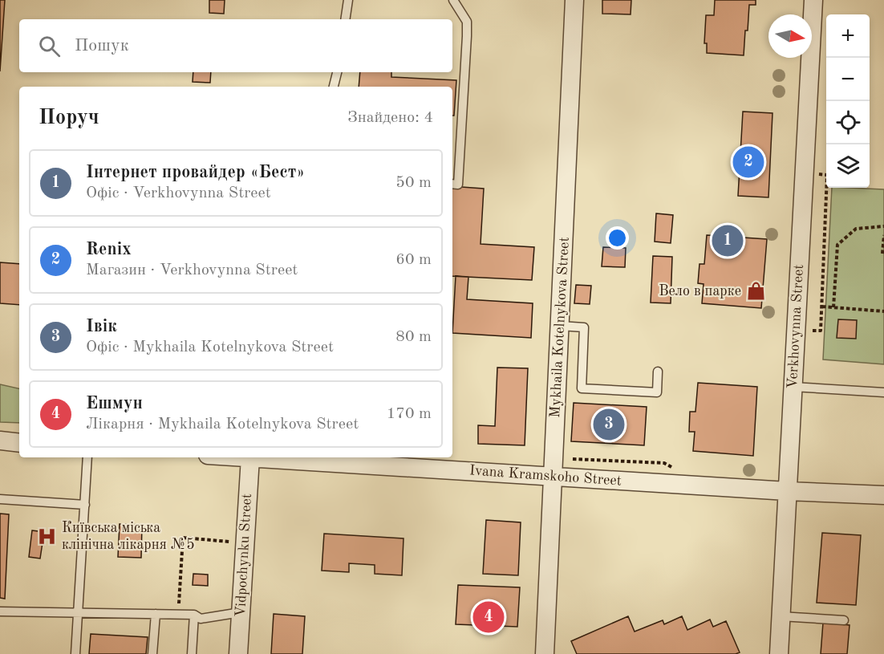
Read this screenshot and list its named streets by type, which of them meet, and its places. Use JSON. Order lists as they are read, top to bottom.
{
  "streets": {
    "street": [
      "Verkhovynna Street",
      "Mykhaila Kotelnykova Street",
      "Ivana Kramskoho Street",
      "Vidpochynku Street"
    ]
  },
  "crossings": [
    ["Verkhovynna Street", "Ivana Kramskoho Street"],
    ["Mykhaila Kotelnykova Street", "Ivana Kramskoho Street"]
  ],
  "places": {
    "shop": ["Вело в парке"],
    "hospital": ["Київська міська клінічна лікарня №5"]
  },
  "north": "right",
  "page": {
    "map_buttons": ["+", "−"],
    "search": "Пошук",
    "heading": ["Поруч", "Знайдено: 4"],
    "pins": [
      "2",
      "1",
      "3",
      "4"
    ],
    "list": [
      {
        "mark": "1",
        "name": "Інтернет провайдер «Бест»",
        "note": "Офіс · Verkhovynna Street",
        "value": "50 m"
      },
      {
        "mark": "2",
        "name": "Renix",
        "note": "Магазин · Verkhovynna Street",
        "value": "60 m"
      },
      {
        "mark": "3",
        "name": "Івік",
        "note": "Офіс · Mykhaila Kotelnykova Street",
        "value": "80 m"
      },
      {
        "mark": "4",
        "name": "Ешмун",
        "note": "Лікарня · Mykhaila Kotelnykova Street",
        "value": "170 m"
      }
    ]
  }
}
